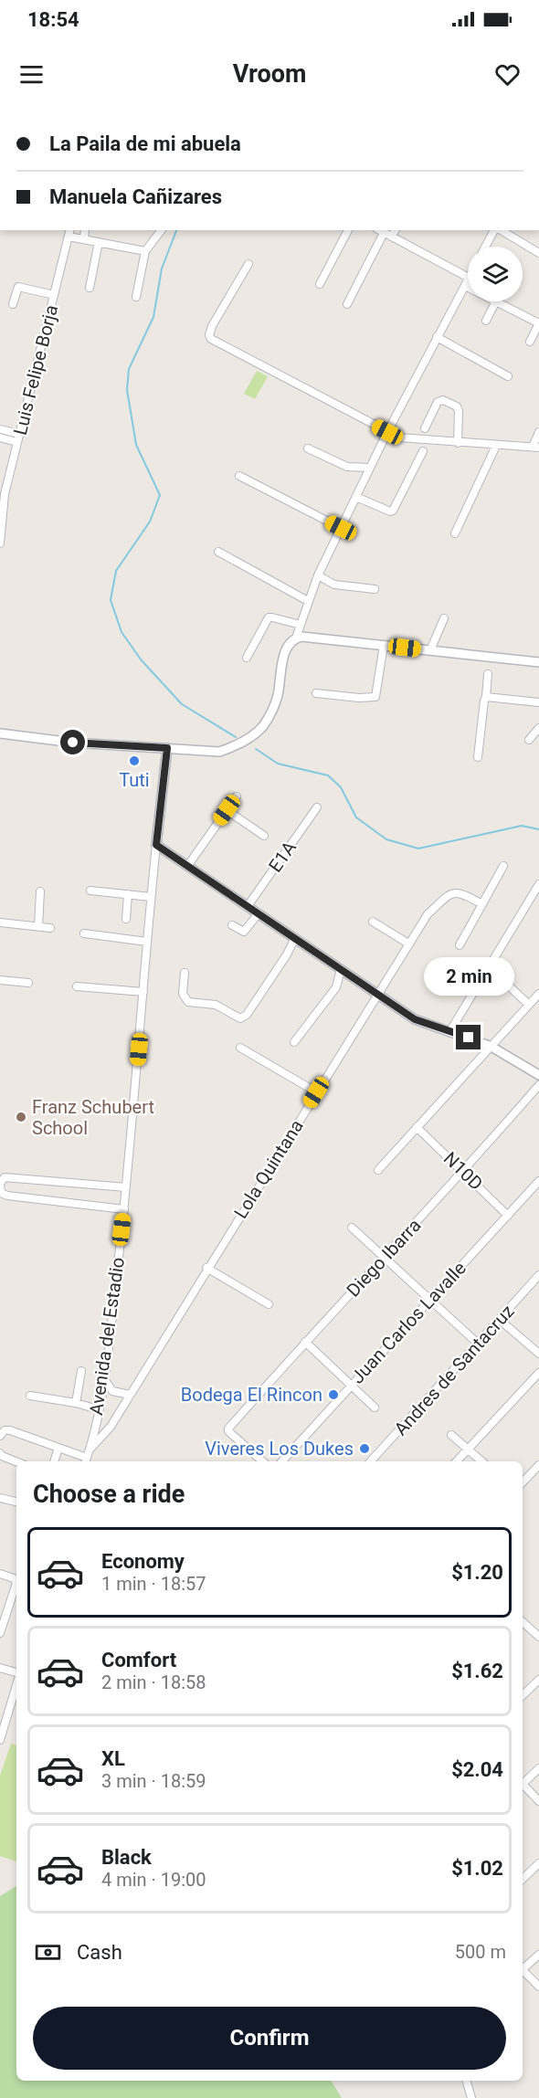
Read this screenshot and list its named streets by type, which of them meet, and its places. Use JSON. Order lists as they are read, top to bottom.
{
  "streets": {
    "street": [
      "Luis Felipe Borja",
      "E1A",
      "Lola Quintana",
      "N10D",
      "Diego Ibarra",
      "Juan Carlos Lavalle",
      "Avenida del Estadio",
      "Andres de Santacruz"
    ]
  },
  "crossings": [
    ["Lola Quintana", "Avenida del Estadio"],
    ["N10D", "Diego Ibarra"],
    ["N10D", "Juan Carlos Lavalle"]
  ],
  "places": [
    "Tuti",
    "Franz Schubert School",
    "Bodega El Rincon",
    "Viveres Los Dukes"
  ],
  "page": {
    "status": "18:54",
    "header": "Vroom",
    "banner": ["La Paila de mi abuela", "Manuela Cañizares"],
    "bubble": "2 min",
    "heading": "Choose a ride",
    "list": [
      {
        "name": "Economy",
        "note": "1 min · 18:57",
        "value": "$1.20"
      },
      {
        "name": "Comfort",
        "note": "2 min · 18:58",
        "value": "$1.62"
      },
      {
        "name": "XL",
        "note": "3 min · 18:59",
        "value": "$2.04"
      },
      {
        "name": "Black",
        "note": "4 min · 19:00",
        "value": "$1.02"
      }
    ],
    "pay": ["Cash", "500 m"],
    "buttons": "Confirm"
  }
}
